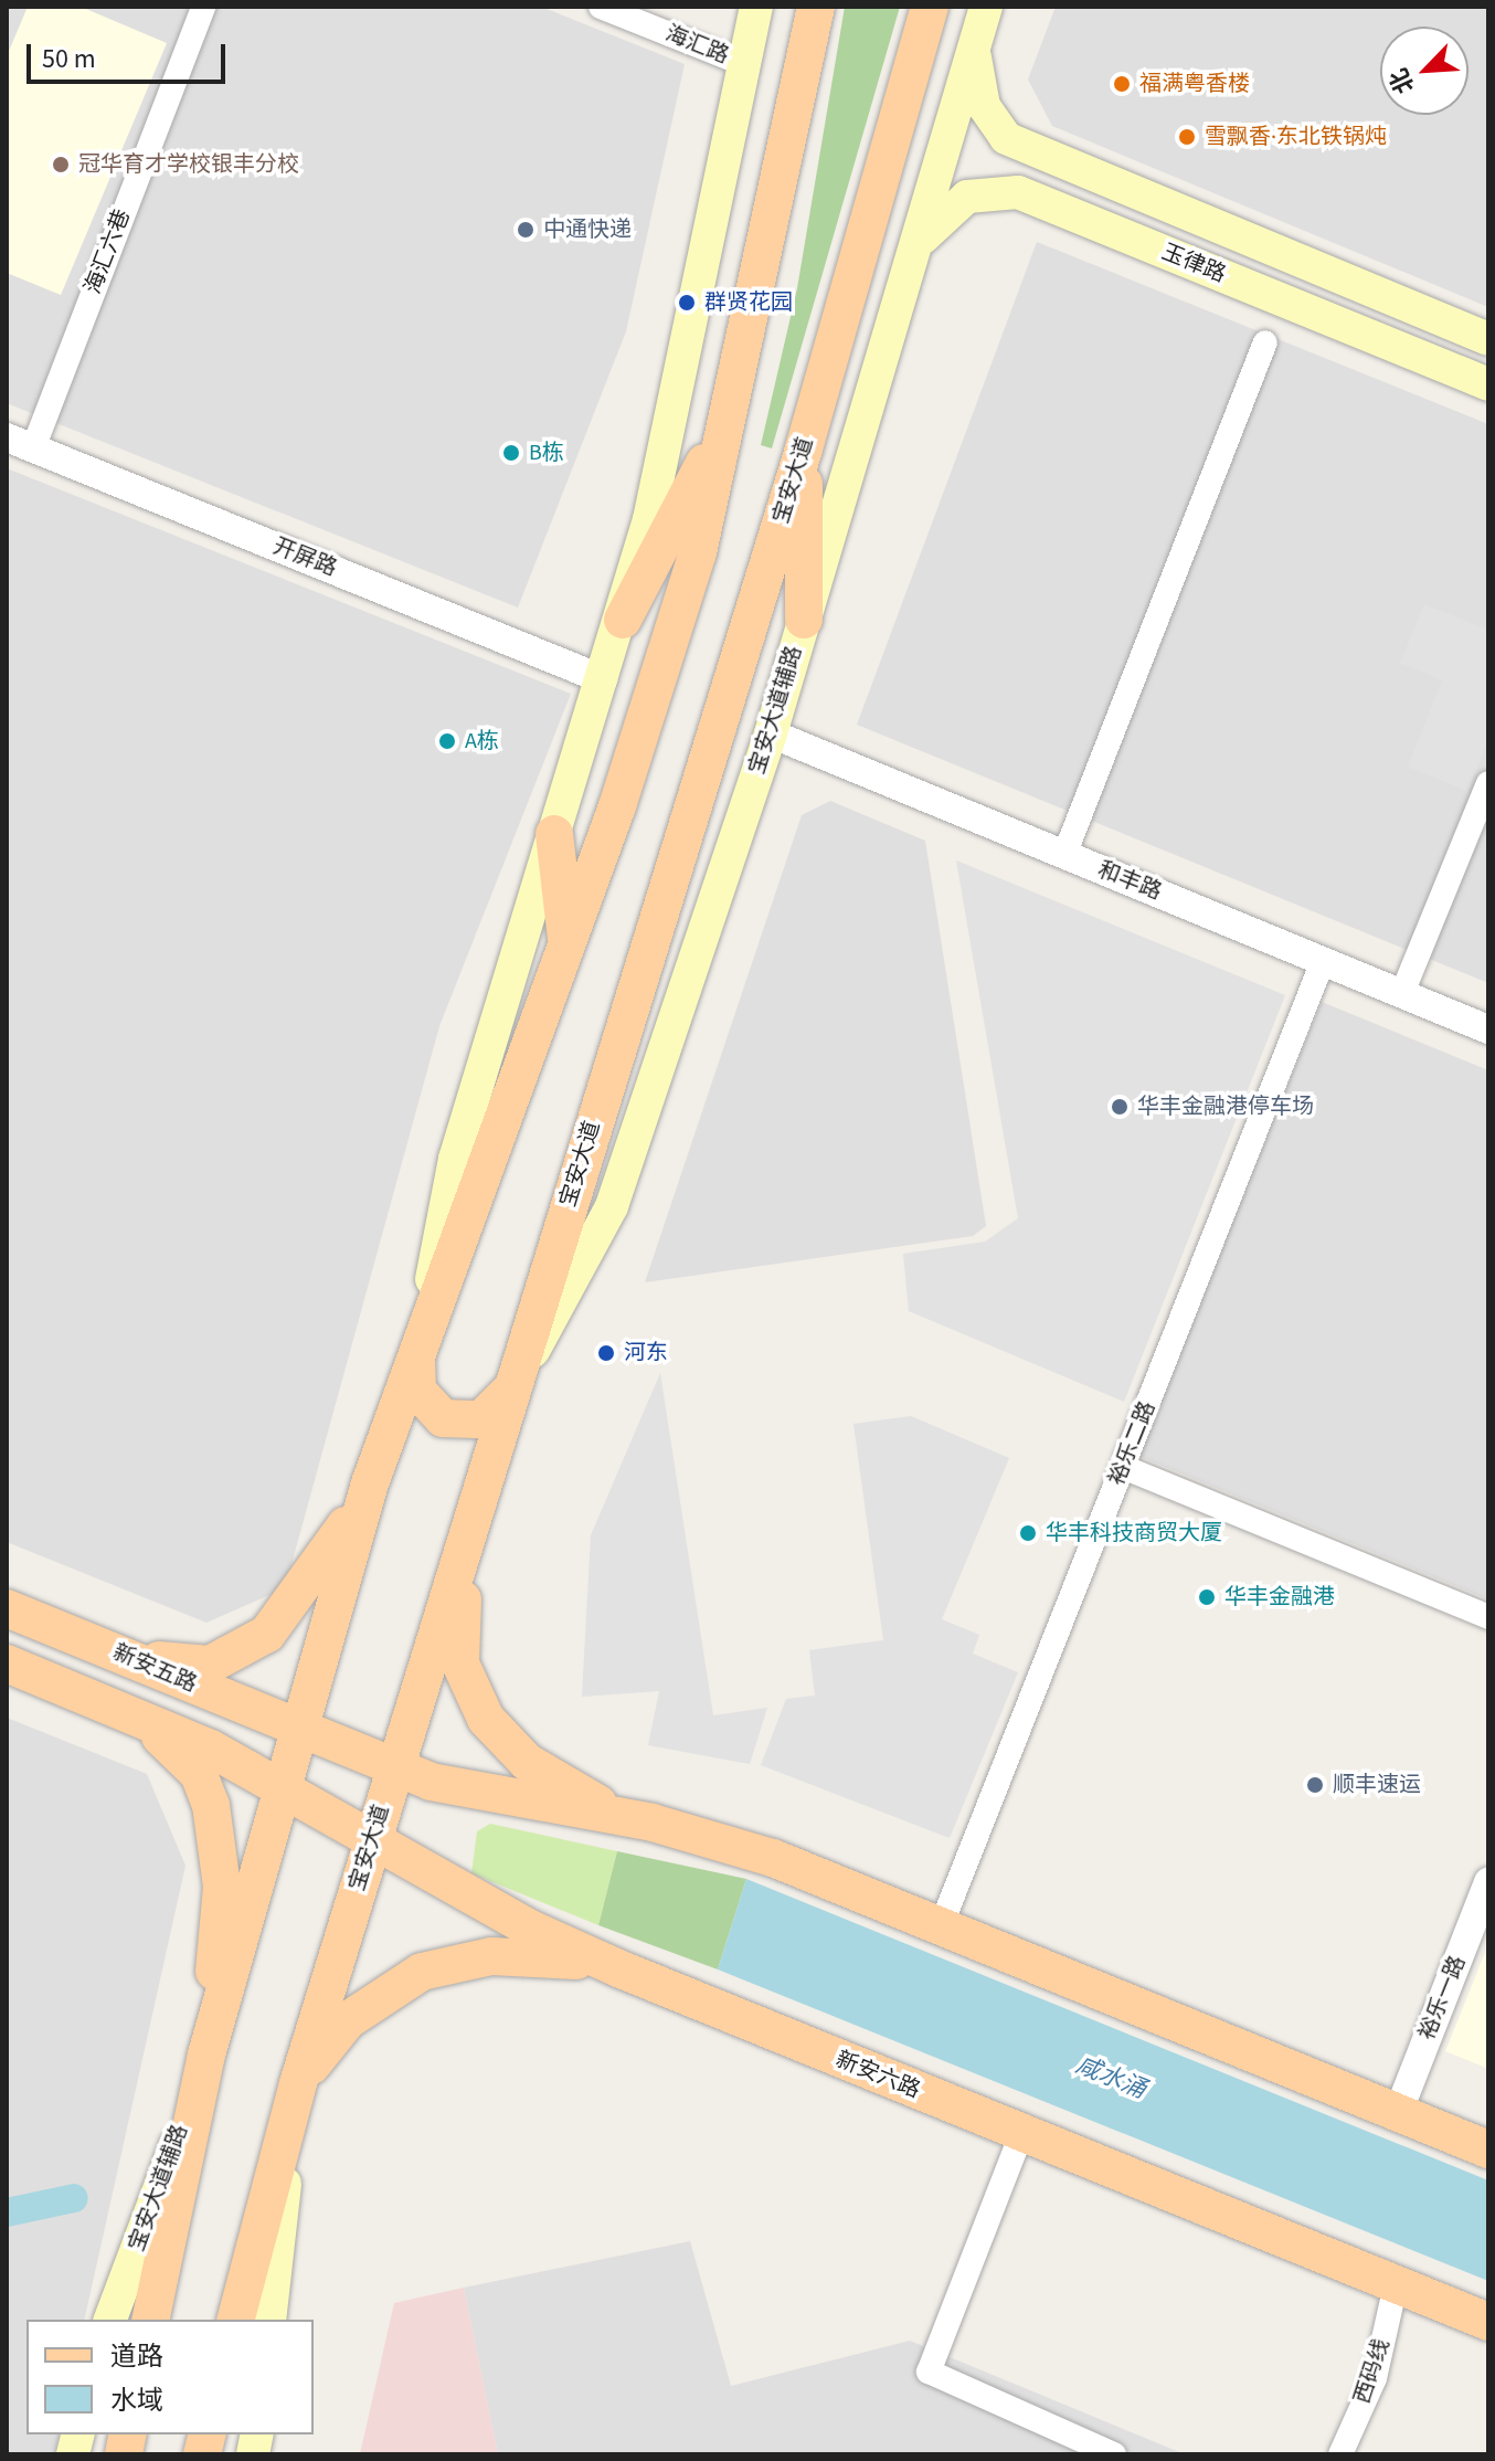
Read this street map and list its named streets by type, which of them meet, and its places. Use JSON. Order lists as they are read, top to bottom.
{
  "streets": {
    "main road": [
      "玉律路",
      "宝安大道",
      "宝安大道辅路",
      "新安五路",
      "新安六路"
    ],
    "street": [
      "海汇路",
      "海汇六巷",
      "开屏路",
      "和丰路",
      "裕乐二路",
      "裕乐一路",
      "西码线"
    ]
  },
  "crossings": [
    ["海汇六巷", "开屏路"],
    ["玉律路", "宝安大道辅路"],
    ["宝安大道", "宝安大道辅路"],
    ["宝安大道", "新安六路"],
    ["宝安大道辅路", "和丰路"],
    ["和丰路", "裕乐二路"],
    ["新安六路", "西码线"]
  ],
  "water": ["咸水涌"],
  "places": [
    "福满粤香楼",
    "雪飘香·东北铁锅炖",
    "冠华育才学校银丰分校",
    "中通快递",
    "群贤花园",
    "B栋",
    "A栋",
    "华丰金融港停车场",
    "河东",
    "华丰科技商贸大厦",
    "华丰金融港",
    "顺丰速运"
  ],
  "legend": ["道路", "水域"],
  "scale_bar": "50 m",
  "north": "bottom left"
}
